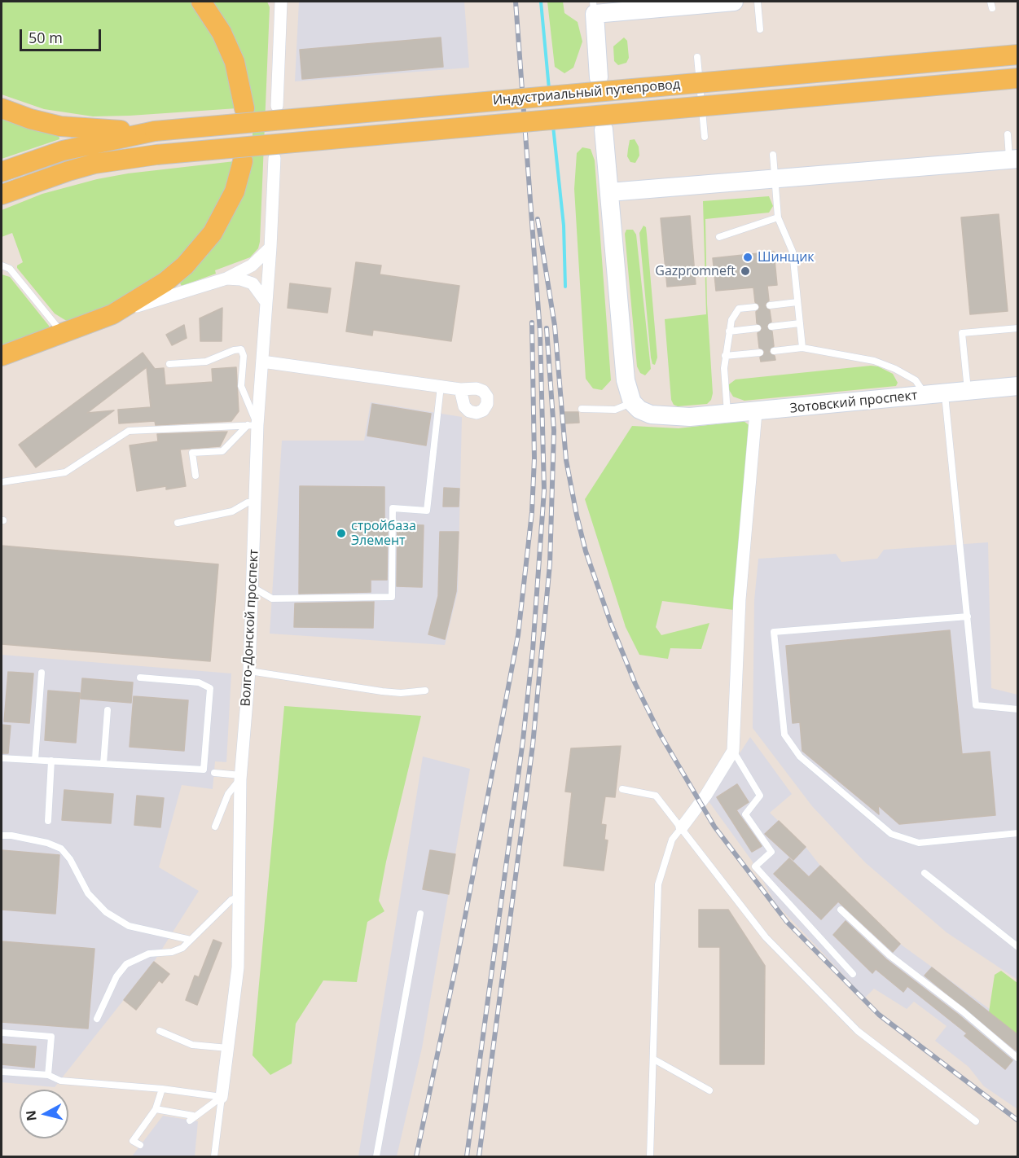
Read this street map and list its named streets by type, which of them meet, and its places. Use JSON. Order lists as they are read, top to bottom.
{
  "streets": {
    "main road": ["Индустриальный путепровод"],
    "street": ["Зотовский проспект", "Волго-Донской проспект"]
  },
  "places": ["Шинщик", "Gazpromneft", "стройбаза Элемент"],
  "scale_bar": "50 m",
  "north": "left"
}
